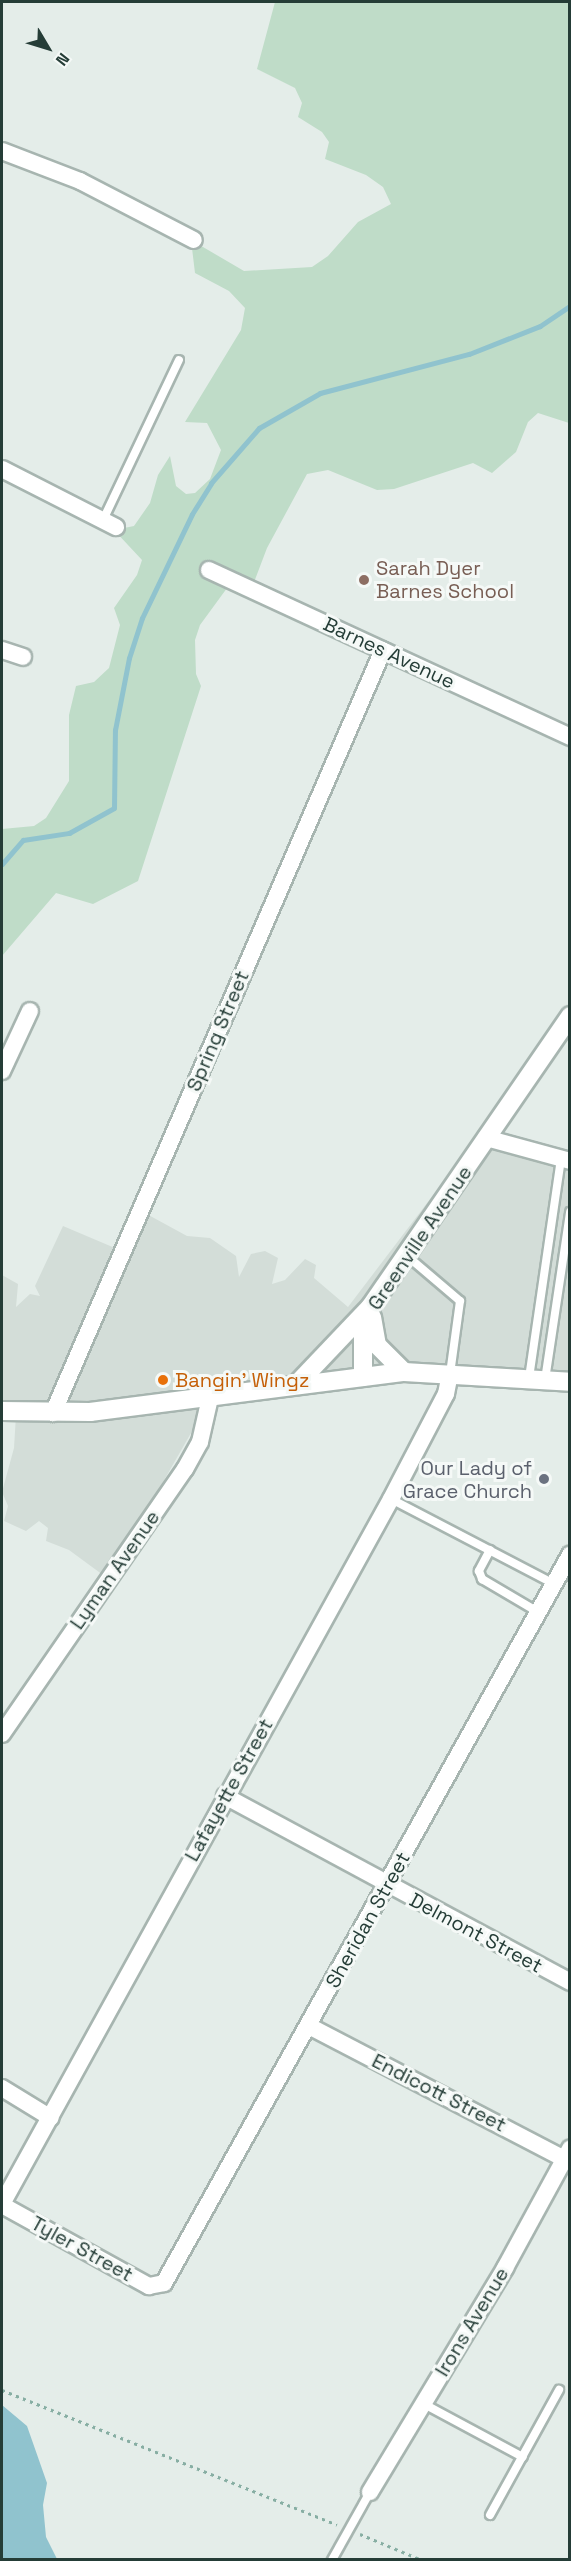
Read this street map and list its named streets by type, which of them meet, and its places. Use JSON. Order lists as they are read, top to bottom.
{
  "streets": {
    "main road": ["Greenville Avenue"],
    "street": [
      "Barnes Avenue",
      "Spring Street",
      "Lyman Avenue",
      "Lafayette Street",
      "Sheridan Street",
      "Delmont Street",
      "Endicott Street",
      "Tyler Street",
      "Irons Avenue"
    ]
  },
  "crossings": [
    ["Barnes Avenue", "Spring Street"],
    ["Lafayette Street", "Delmont Street"],
    ["Lafayette Street", "Tyler Street"],
    ["Sheridan Street", "Delmont Street"],
    ["Sheridan Street", "Endicott Street"],
    ["Sheridan Street", "Tyler Street"],
    ["Endicott Street", "Irons Avenue"]
  ],
  "places": ["Sarah Dyer Barnes School", "Bangin' Wingz", "Our Lady of Grace Church"],
  "north": "bottom right"
}
